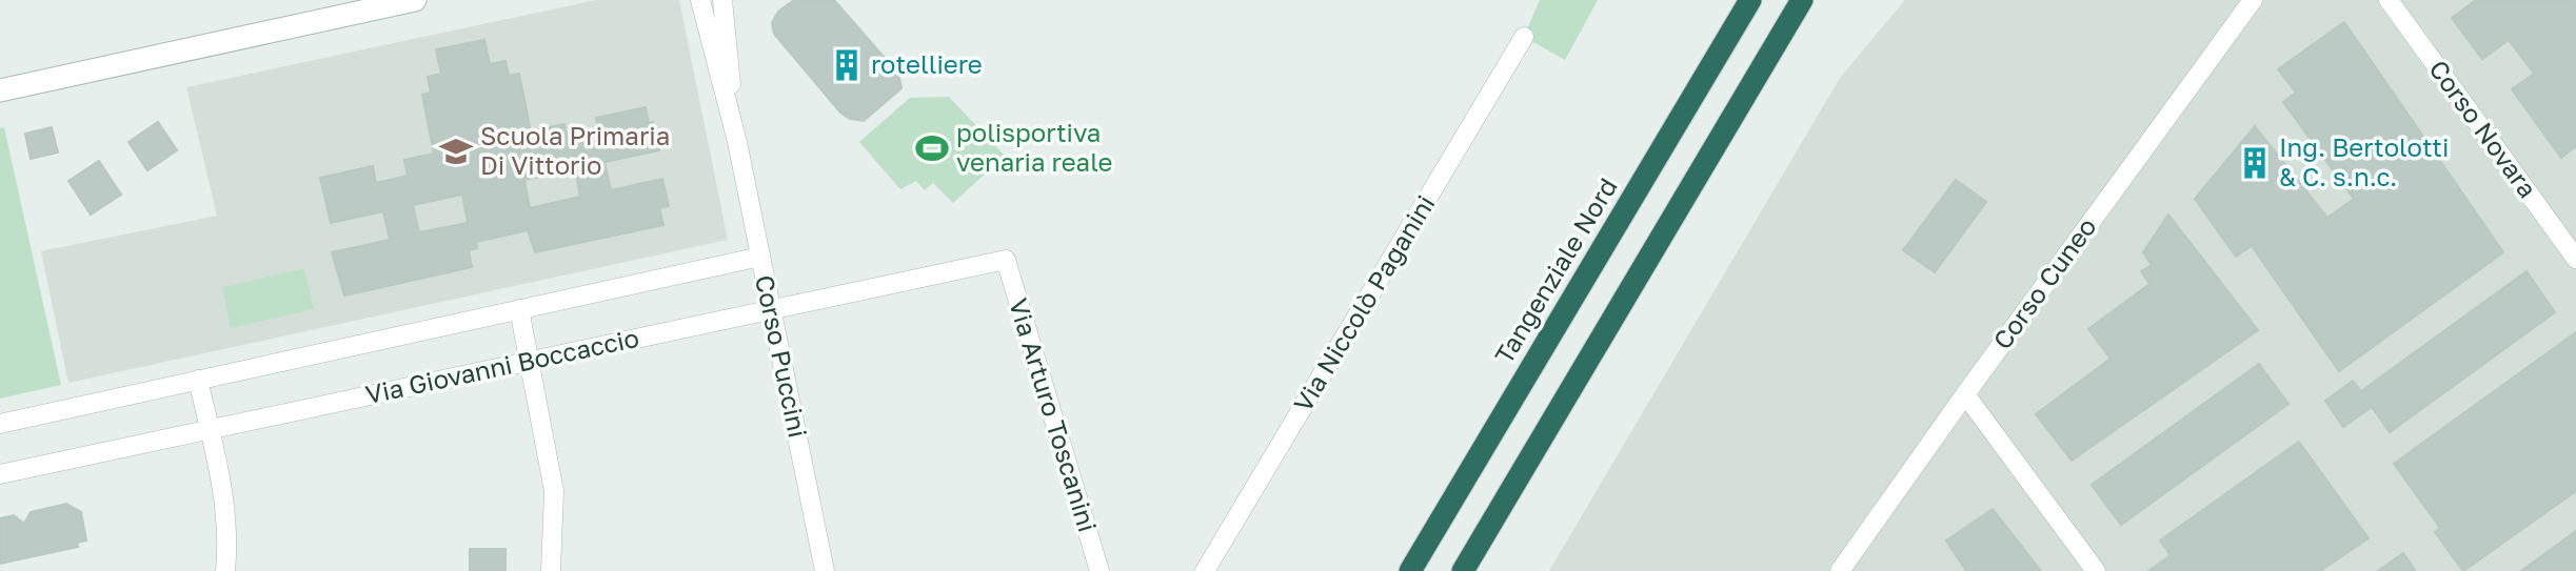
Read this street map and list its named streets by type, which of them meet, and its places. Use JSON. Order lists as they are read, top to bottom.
{
  "streets": {
    "highway": ["Tangenziale Nord"],
    "street": [
      "Corso Novara",
      "Corso Cuneo",
      "Via Niccolò Paganini",
      "Corso Puccini",
      "Via Giovanni Boccaccio",
      "Via Arturo Toscanini"
    ]
  },
  "crossings": [
    ["Corso Puccini", "Via Giovanni Boccaccio"],
    ["Via Giovanni Boccaccio", "Via Arturo Toscanini"]
  ],
  "places": {
    "building": ["rotelliere", "Ing. Bertolotti & C. s.n.c."],
    "sports": ["polisportiva venaria reale"],
    "school or university": ["Scuola Primaria Di Vittorio"]
  }
}
